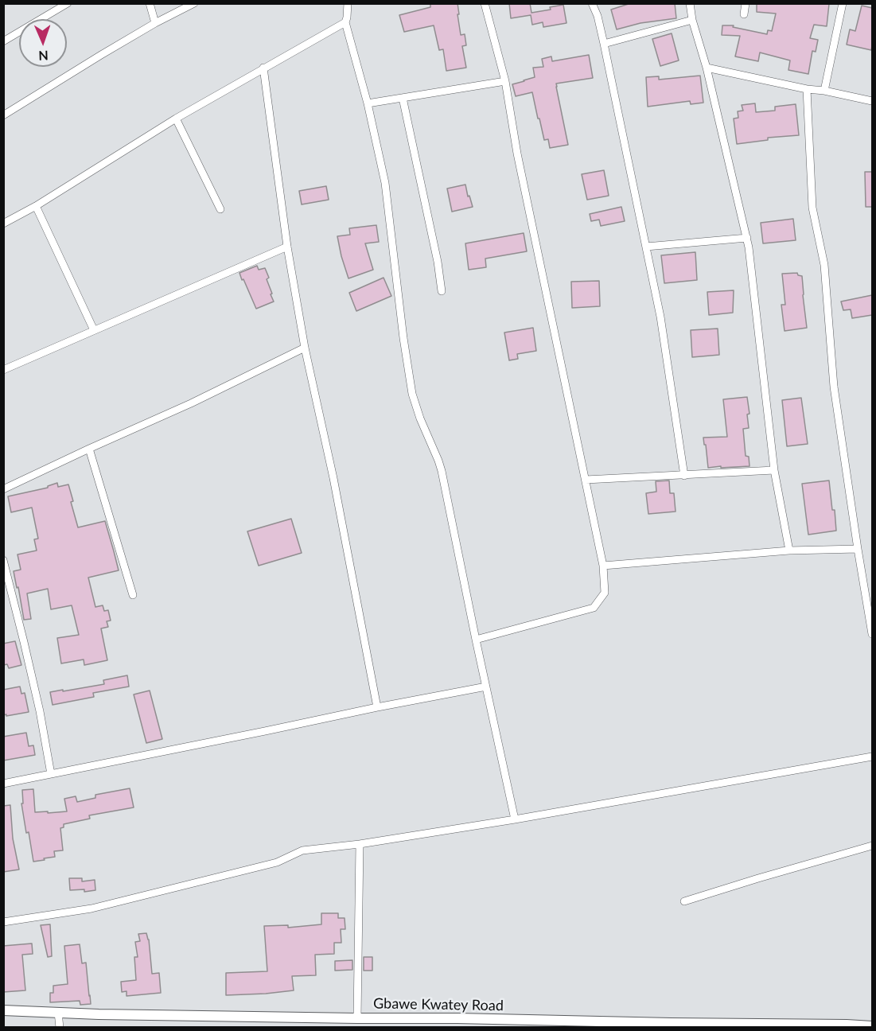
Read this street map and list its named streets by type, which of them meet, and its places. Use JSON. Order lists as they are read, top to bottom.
{
  "streets": {
    "street": ["Gbawe Kwatey Road"]
  },
  "north": "bottom"
}
